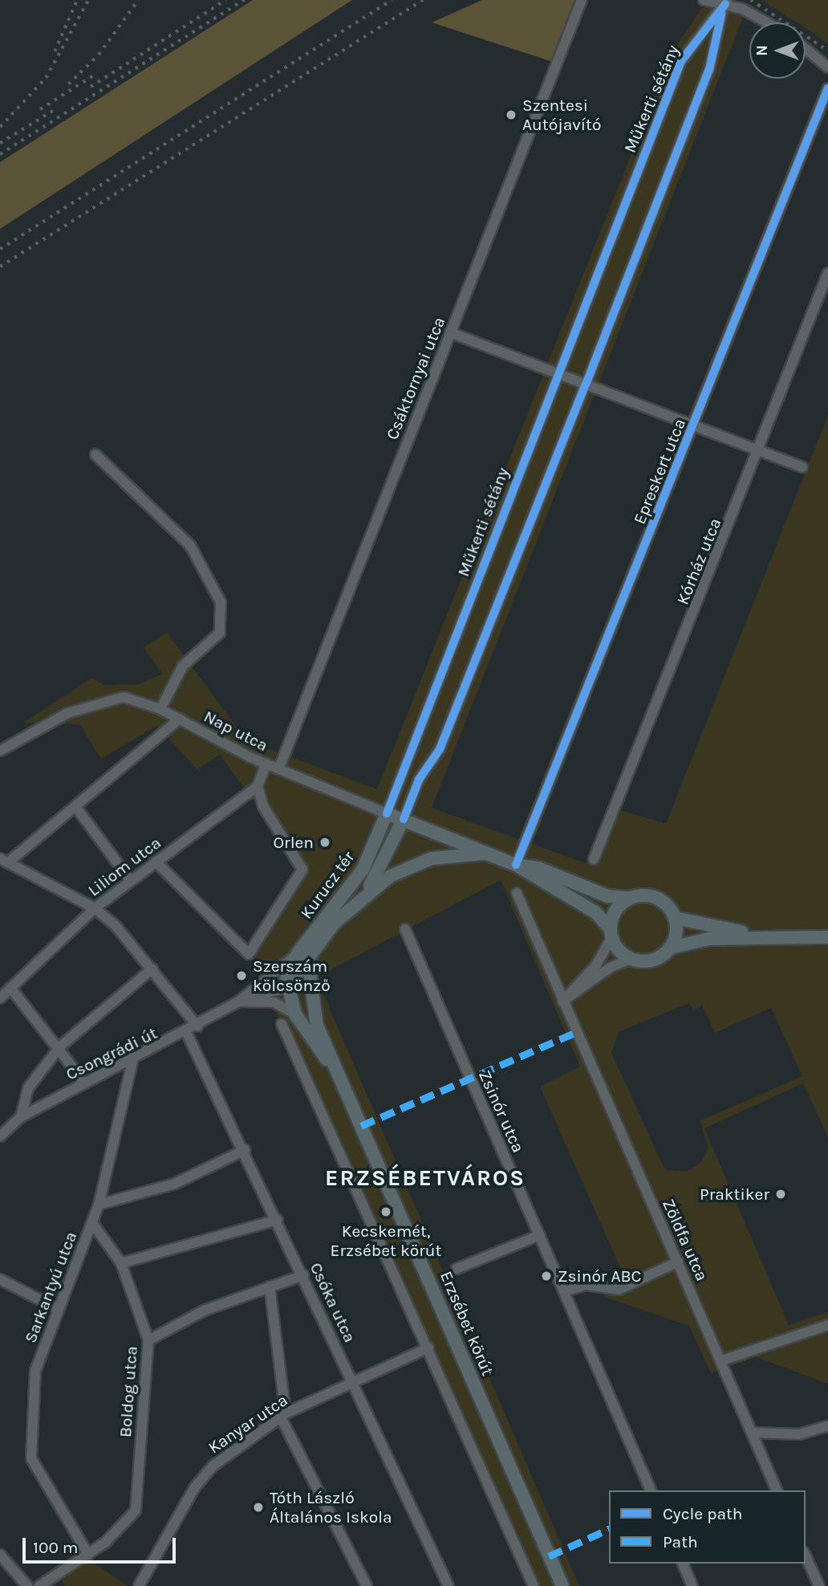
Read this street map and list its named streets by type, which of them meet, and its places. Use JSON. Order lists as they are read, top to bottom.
{
  "streets": {
    "main road": ["Kurucz tér", "Erzsébet körút"],
    "street": [
      "Műkerti sétány",
      "Csáktornyai utca",
      "Epreskert utca",
      "Kórház utca",
      "Nap utca",
      "Liliom utca",
      "Csongrádi út",
      "Zsinór utca",
      "Zöldfa utca",
      "Sarkantyú utca",
      "Csóka utca",
      "Boldog utca",
      "Kanyar utca"
    ]
  },
  "crossings": [
    ["Műkerti sétány", "Kurucz tér"],
    ["Csáktornyai utca", "Nap utca"],
    ["Liliom utca", "Kurucz tér"],
    ["Kurucz tér", "Csongrádi út"],
    ["Kurucz tér", "Erzsébet körút"],
    ["Csongrádi út", "Sarkantyú utca"],
    ["Csongrádi út", "Csóka utca"],
    ["Csongrádi út", "Erzsébet körút"],
    ["Sarkantyú utca", "Boldog utca"],
    ["Csóka utca", "Kanyar utca"]
  ],
  "districts": ["ERZSÉBETVÁROS"],
  "places": [
    "Szentesi Autójavító",
    "Orlen",
    "Szerszám kölcsönző",
    "Praktiker",
    "Kecskemét, Erzsébet körút",
    "Zsinór ABC",
    "Tóth László Általános Iskola"
  ],
  "legend": ["Cycle path", "Path"],
  "scale_bar": "100 m",
  "north": "left"
}
